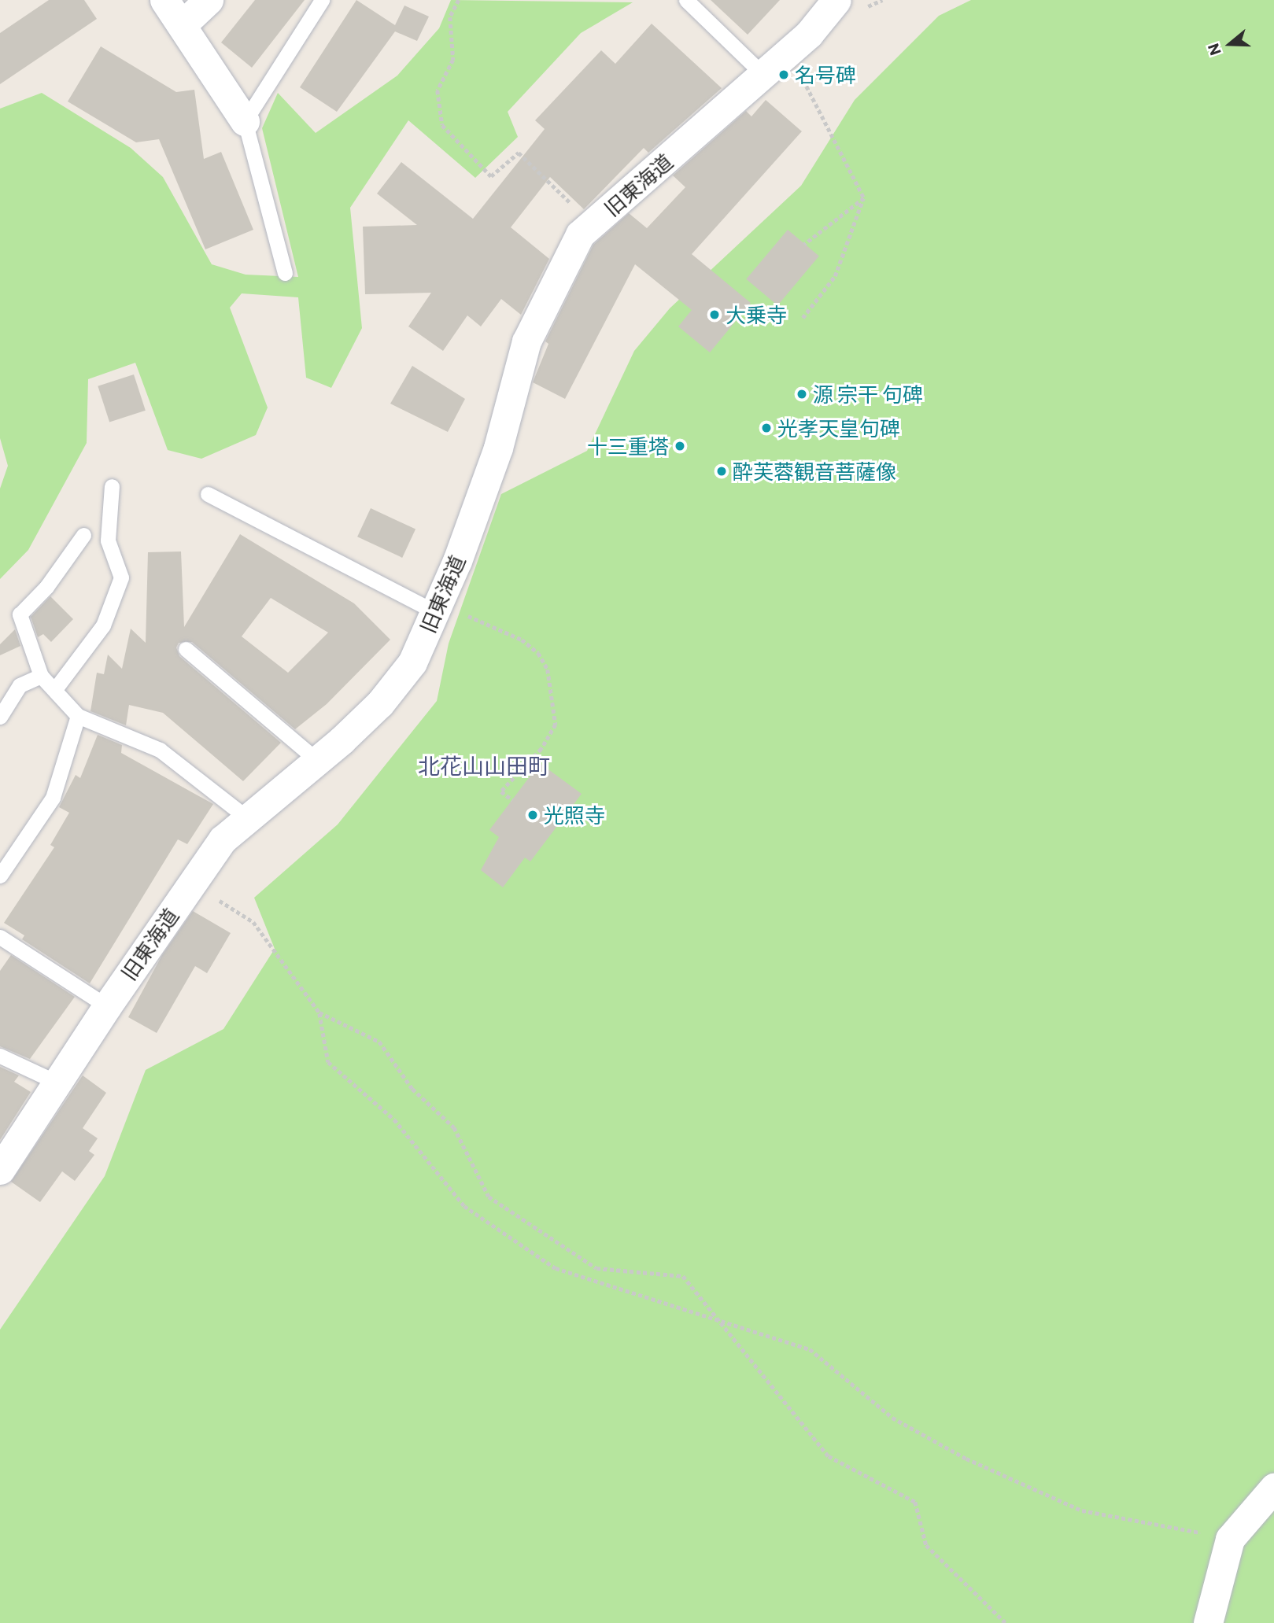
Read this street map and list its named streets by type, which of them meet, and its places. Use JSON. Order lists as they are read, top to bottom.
{
  "streets": {
    "street": ["旧東海道"]
  },
  "districts": ["北花山山田町"],
  "places": [
    "名号碑",
    "大乗寺",
    "源 宗干 句碑",
    "光孝天皇句碑",
    "十三重塔",
    "酔芙蓉観音菩薩像",
    "光照寺"
  ],
  "north": "left"
}
